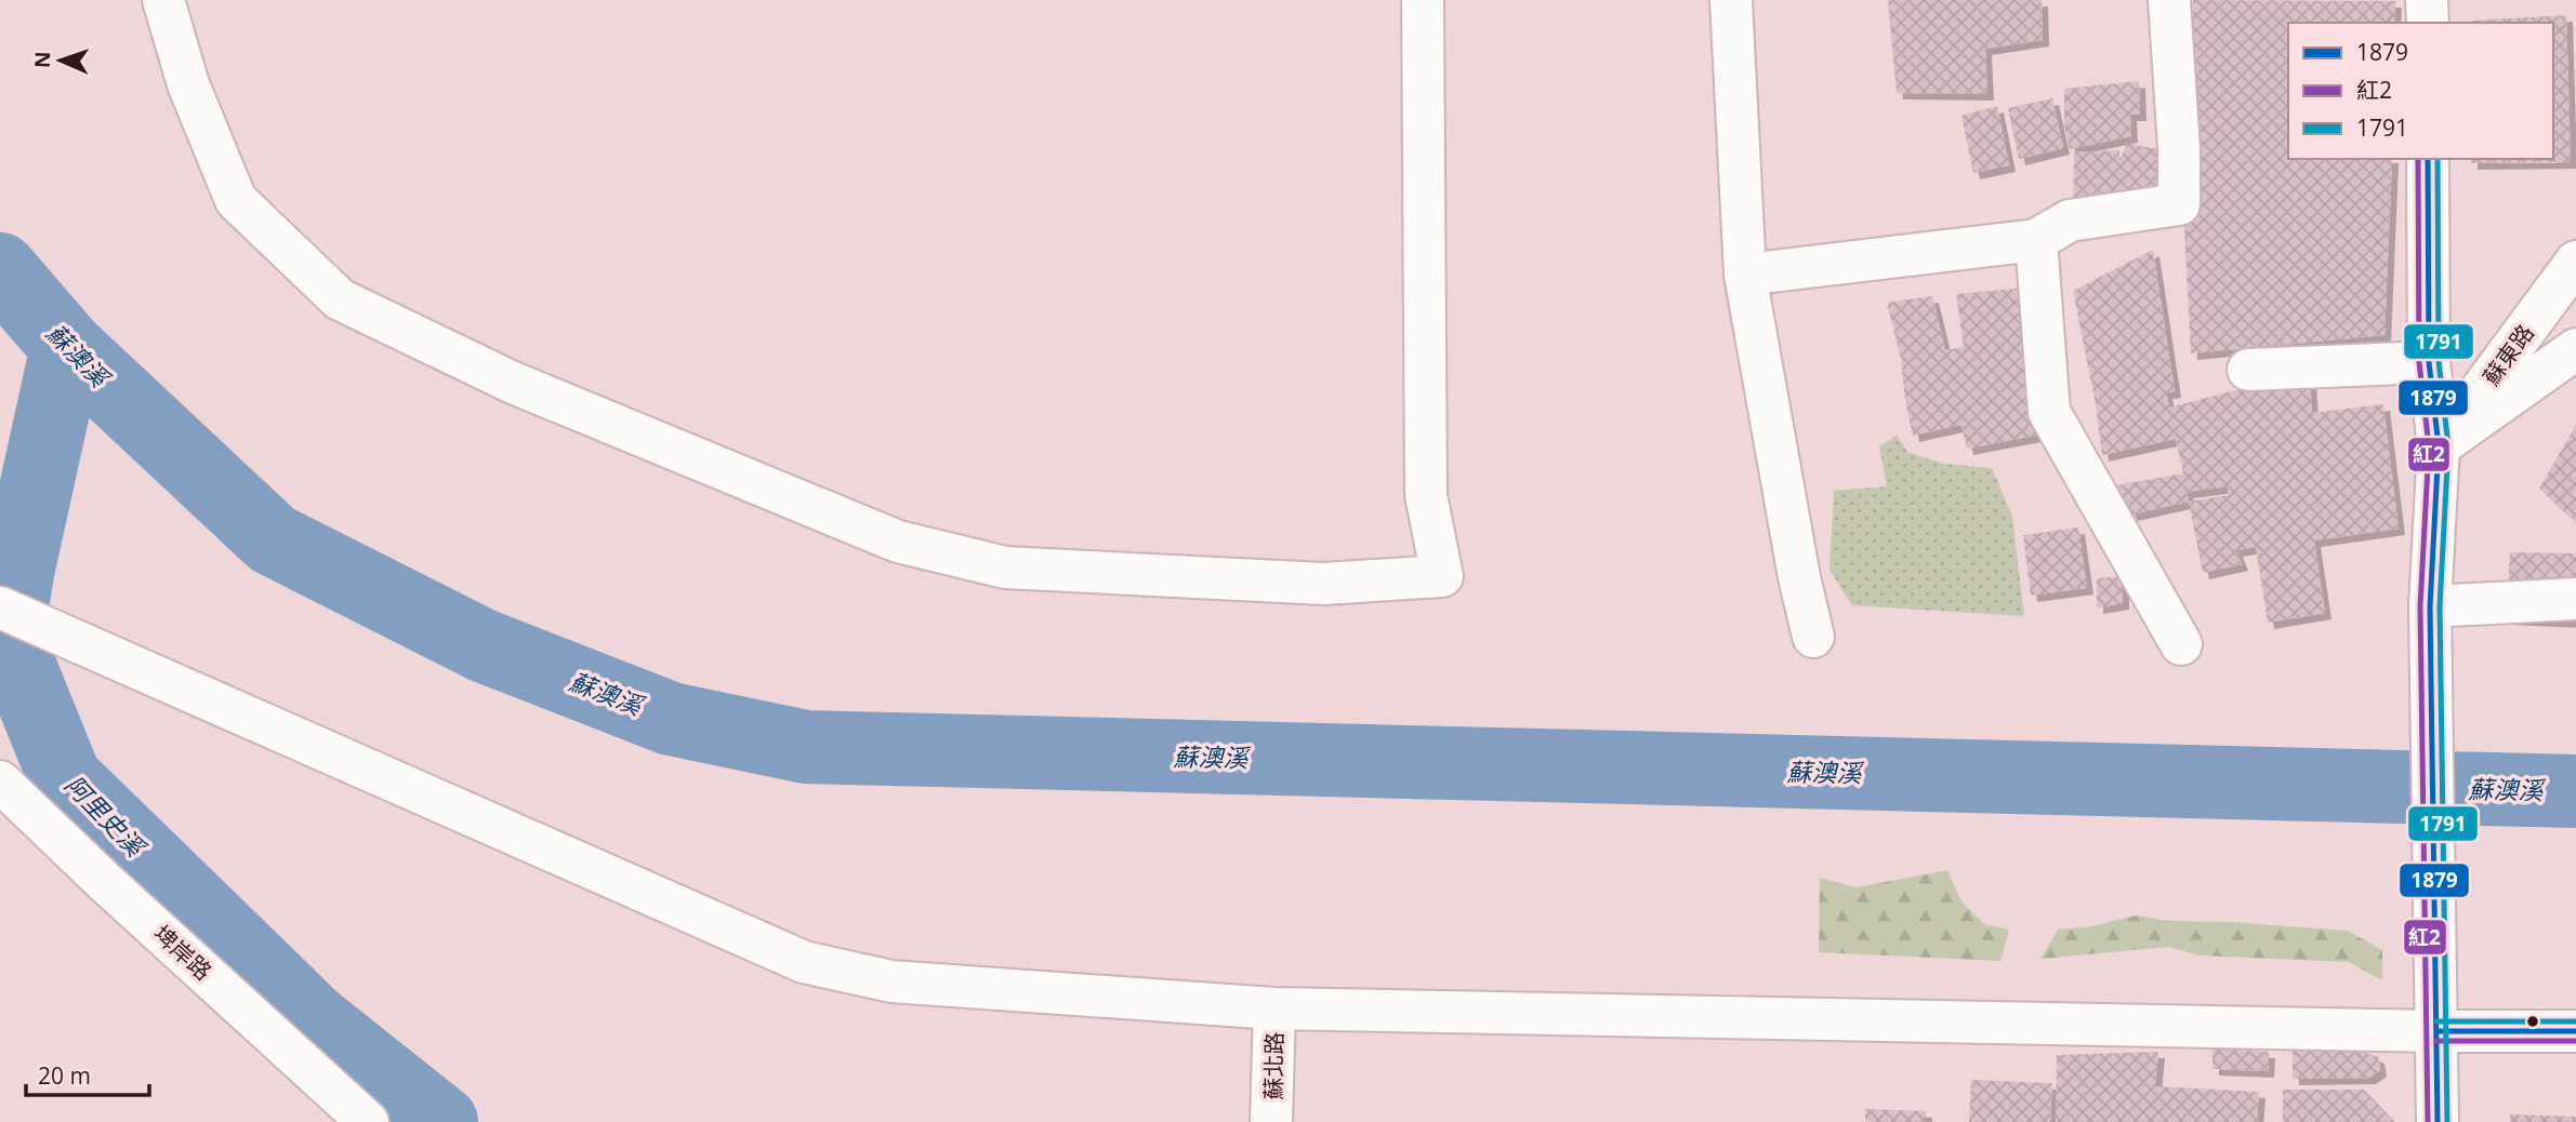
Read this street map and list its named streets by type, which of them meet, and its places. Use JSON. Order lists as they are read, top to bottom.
{
  "streets": {
    "street": ["蘇東路", "埤岸路", "蘇北路"]
  },
  "water": ["蘇澳溪", "阿里史溪"],
  "lines": ["transit line 1879", "transit line 紅2", "transit line 1791"],
  "legend": ["1879", "紅2", "1791"],
  "scale_bar": "20 m",
  "north": "left"
}
